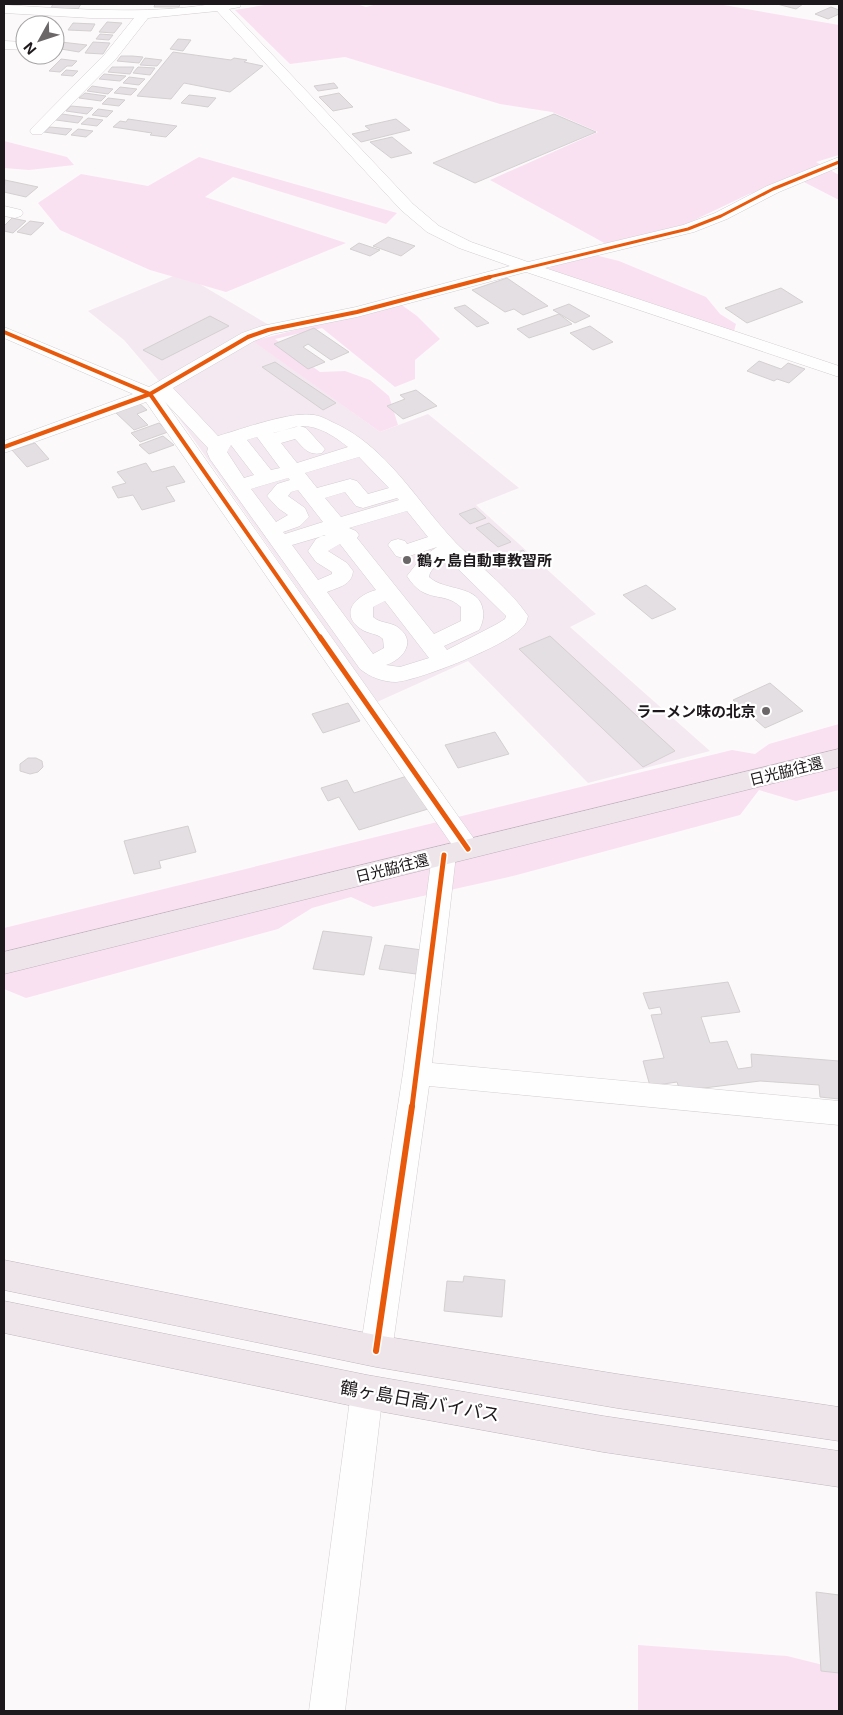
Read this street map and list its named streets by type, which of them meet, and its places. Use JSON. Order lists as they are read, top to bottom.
{
  "streets": {
    "highway": ["日光脇往還", "鶴ヶ島日高バイパス"]
  },
  "places": ["鶴ヶ島自動車教習所", "ラーメン味の北京"],
  "north": "bottom left"
}
